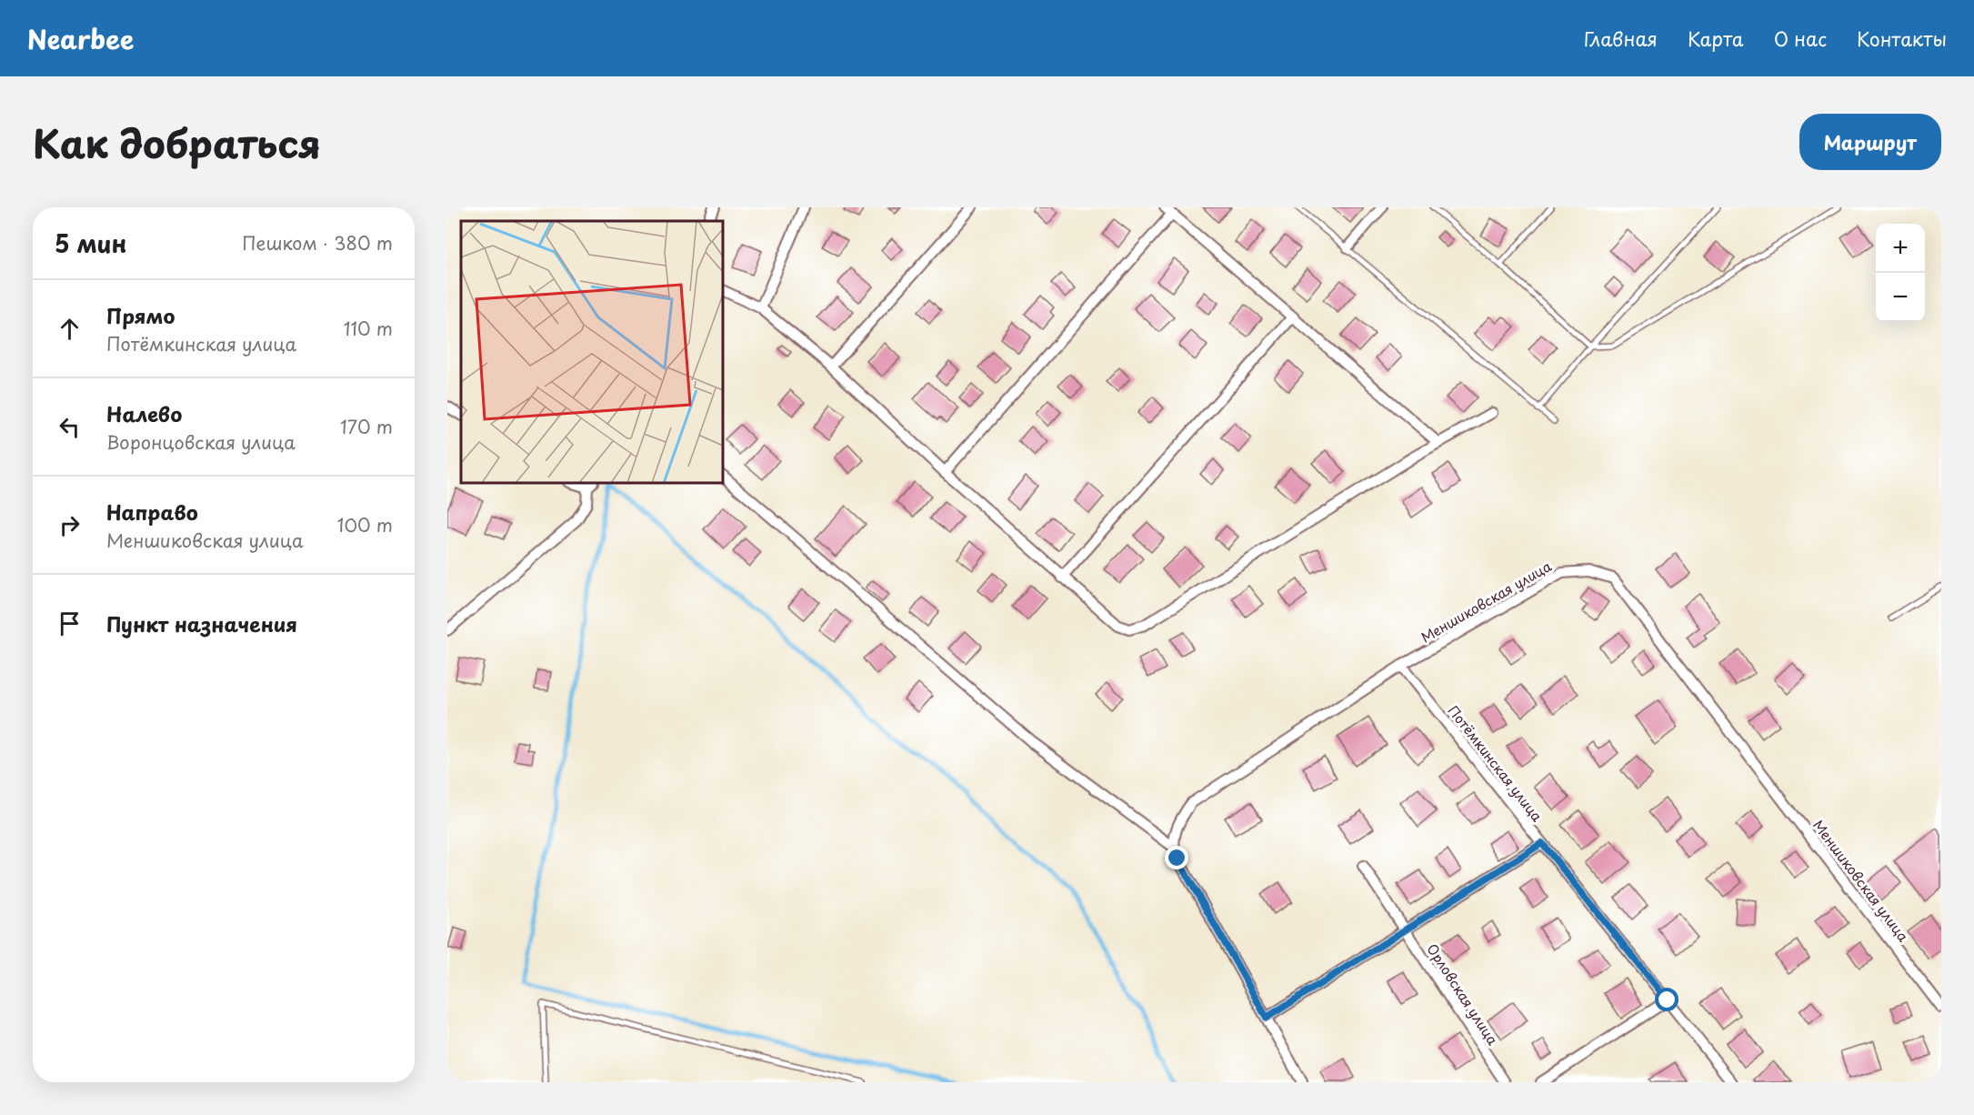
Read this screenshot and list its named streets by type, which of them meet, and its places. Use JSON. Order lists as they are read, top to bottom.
{
  "streets": {
    "street": ["Меншиковская улица", "Потёмкинская улица", "Орловская улица"]
  },
  "crossings": [
    ["Меншиковская улица", "Потёмкинская улица"]
  ],
  "page": {
    "header": "Nearbee",
    "nav": [
      "Главная",
      "Карта",
      "О нас",
      "Контакты"
    ],
    "title": "Как добраться",
    "buttons": "Маршрут",
    "heading": ["5 мин", "Пешком · 380 m"],
    "map_buttons": ["+", "−"],
    "list": [
      ["Прямо", "Потёмкинская улица", "110 m"],
      ["Налево", "Воронцовская улица", "170 m"],
      ["Направо", "Меншиковская улица", "100 m"],
      "Пункт назначения"
    ]
  }
}
